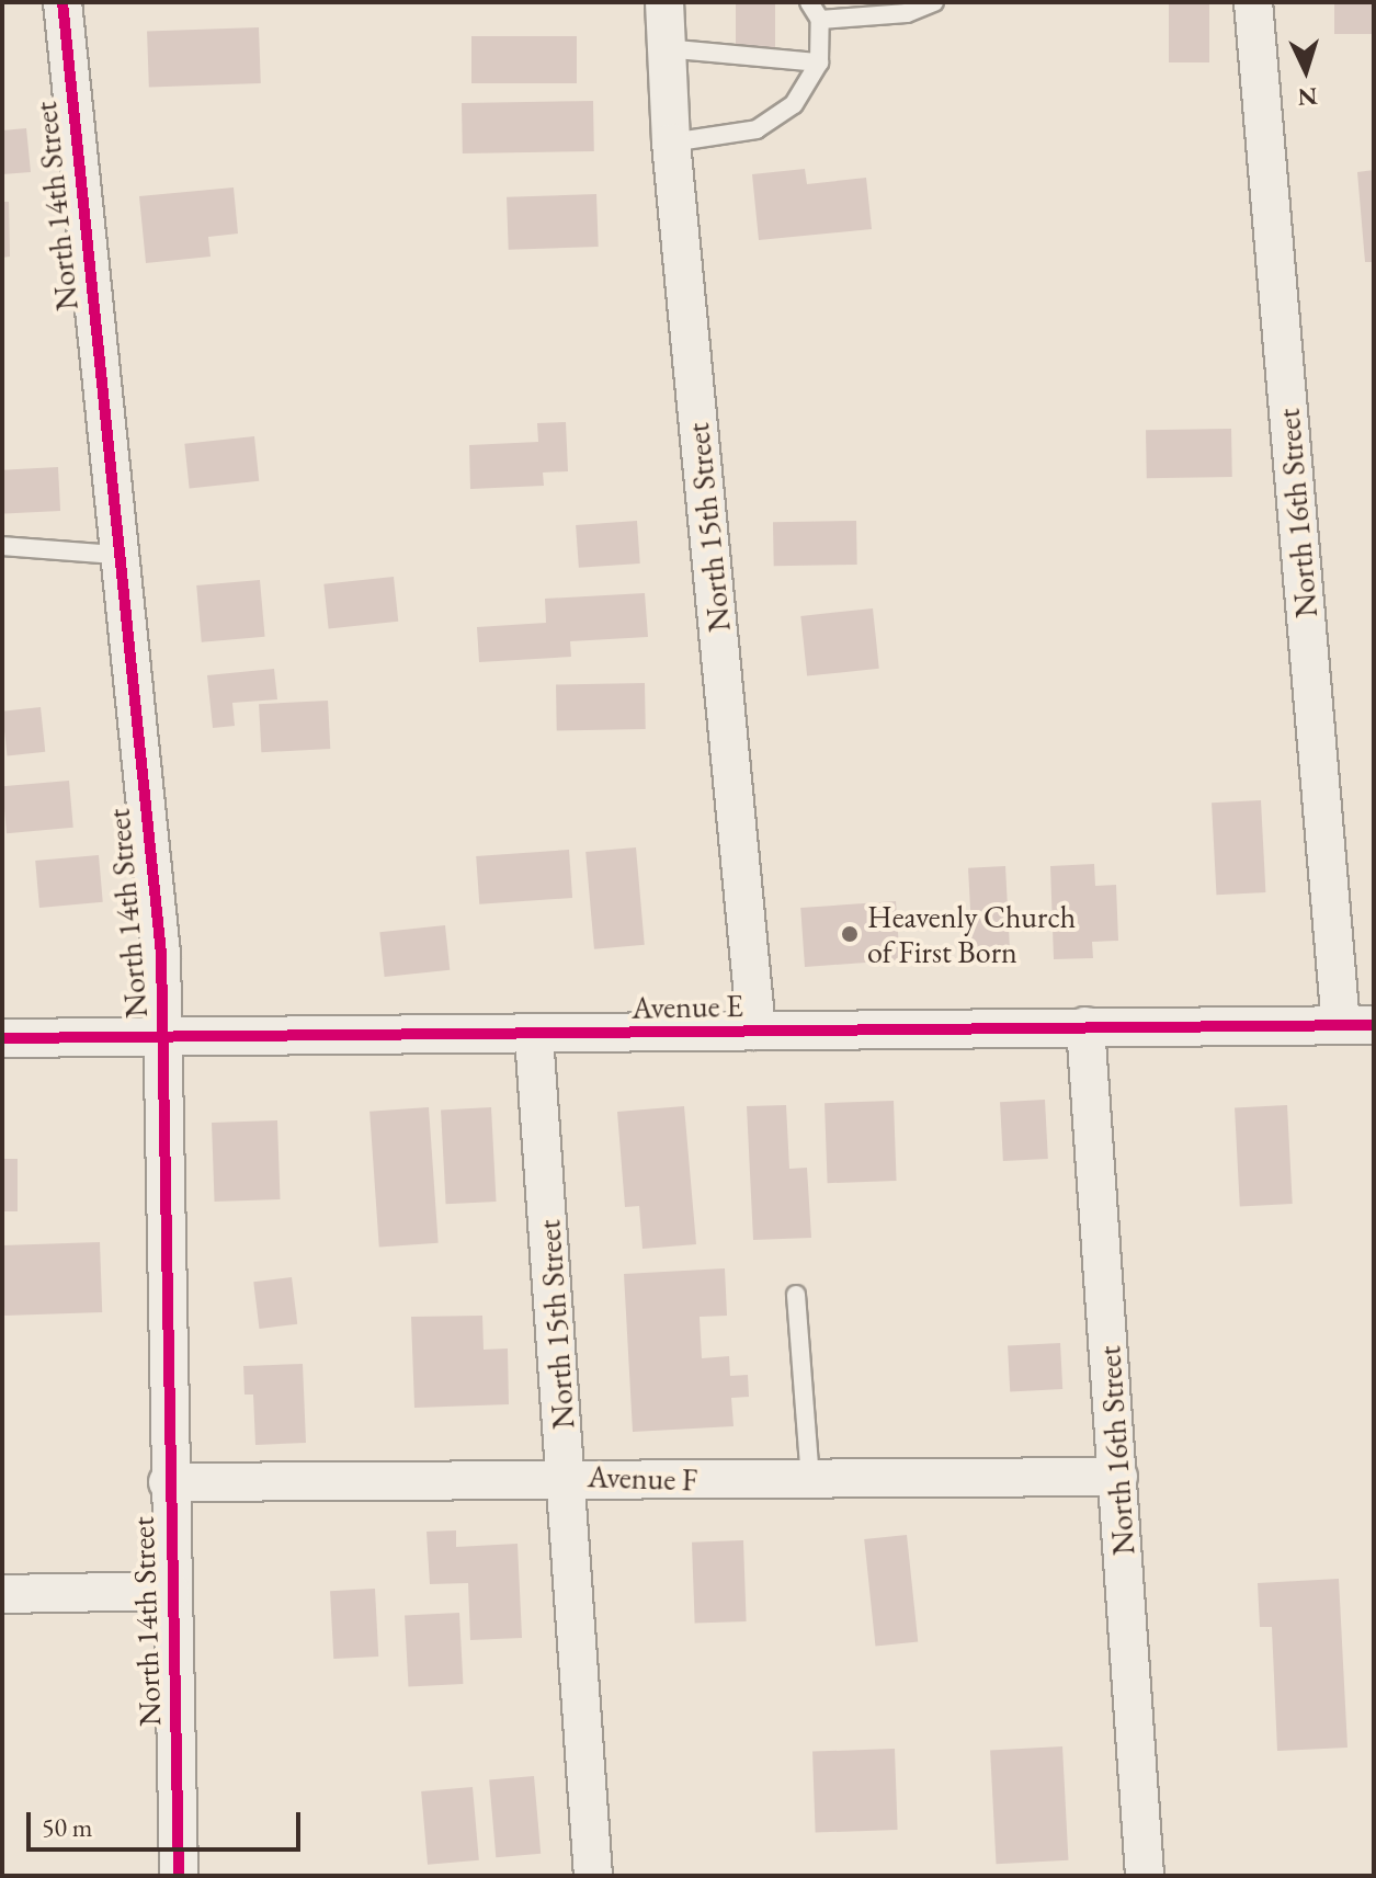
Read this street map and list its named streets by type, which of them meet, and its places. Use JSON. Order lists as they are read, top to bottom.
{
  "streets": {
    "street": [
      "North 14th Street",
      "North 16th Street",
      "North 15th Street",
      "Avenue E",
      "Avenue F"
    ]
  },
  "crossings": [
    ["North 14th Street", "Avenue E"],
    ["North 14th Street", "Avenue F"],
    ["North 16th Street", "Avenue E"],
    ["North 16th Street", "Avenue F"],
    ["North 15th Street", "Avenue E"],
    ["North 15th Street", "Avenue F"]
  ],
  "places": ["Heavenly Church of First Born"],
  "scale_bar": "50 m",
  "north": "bottom"
}
